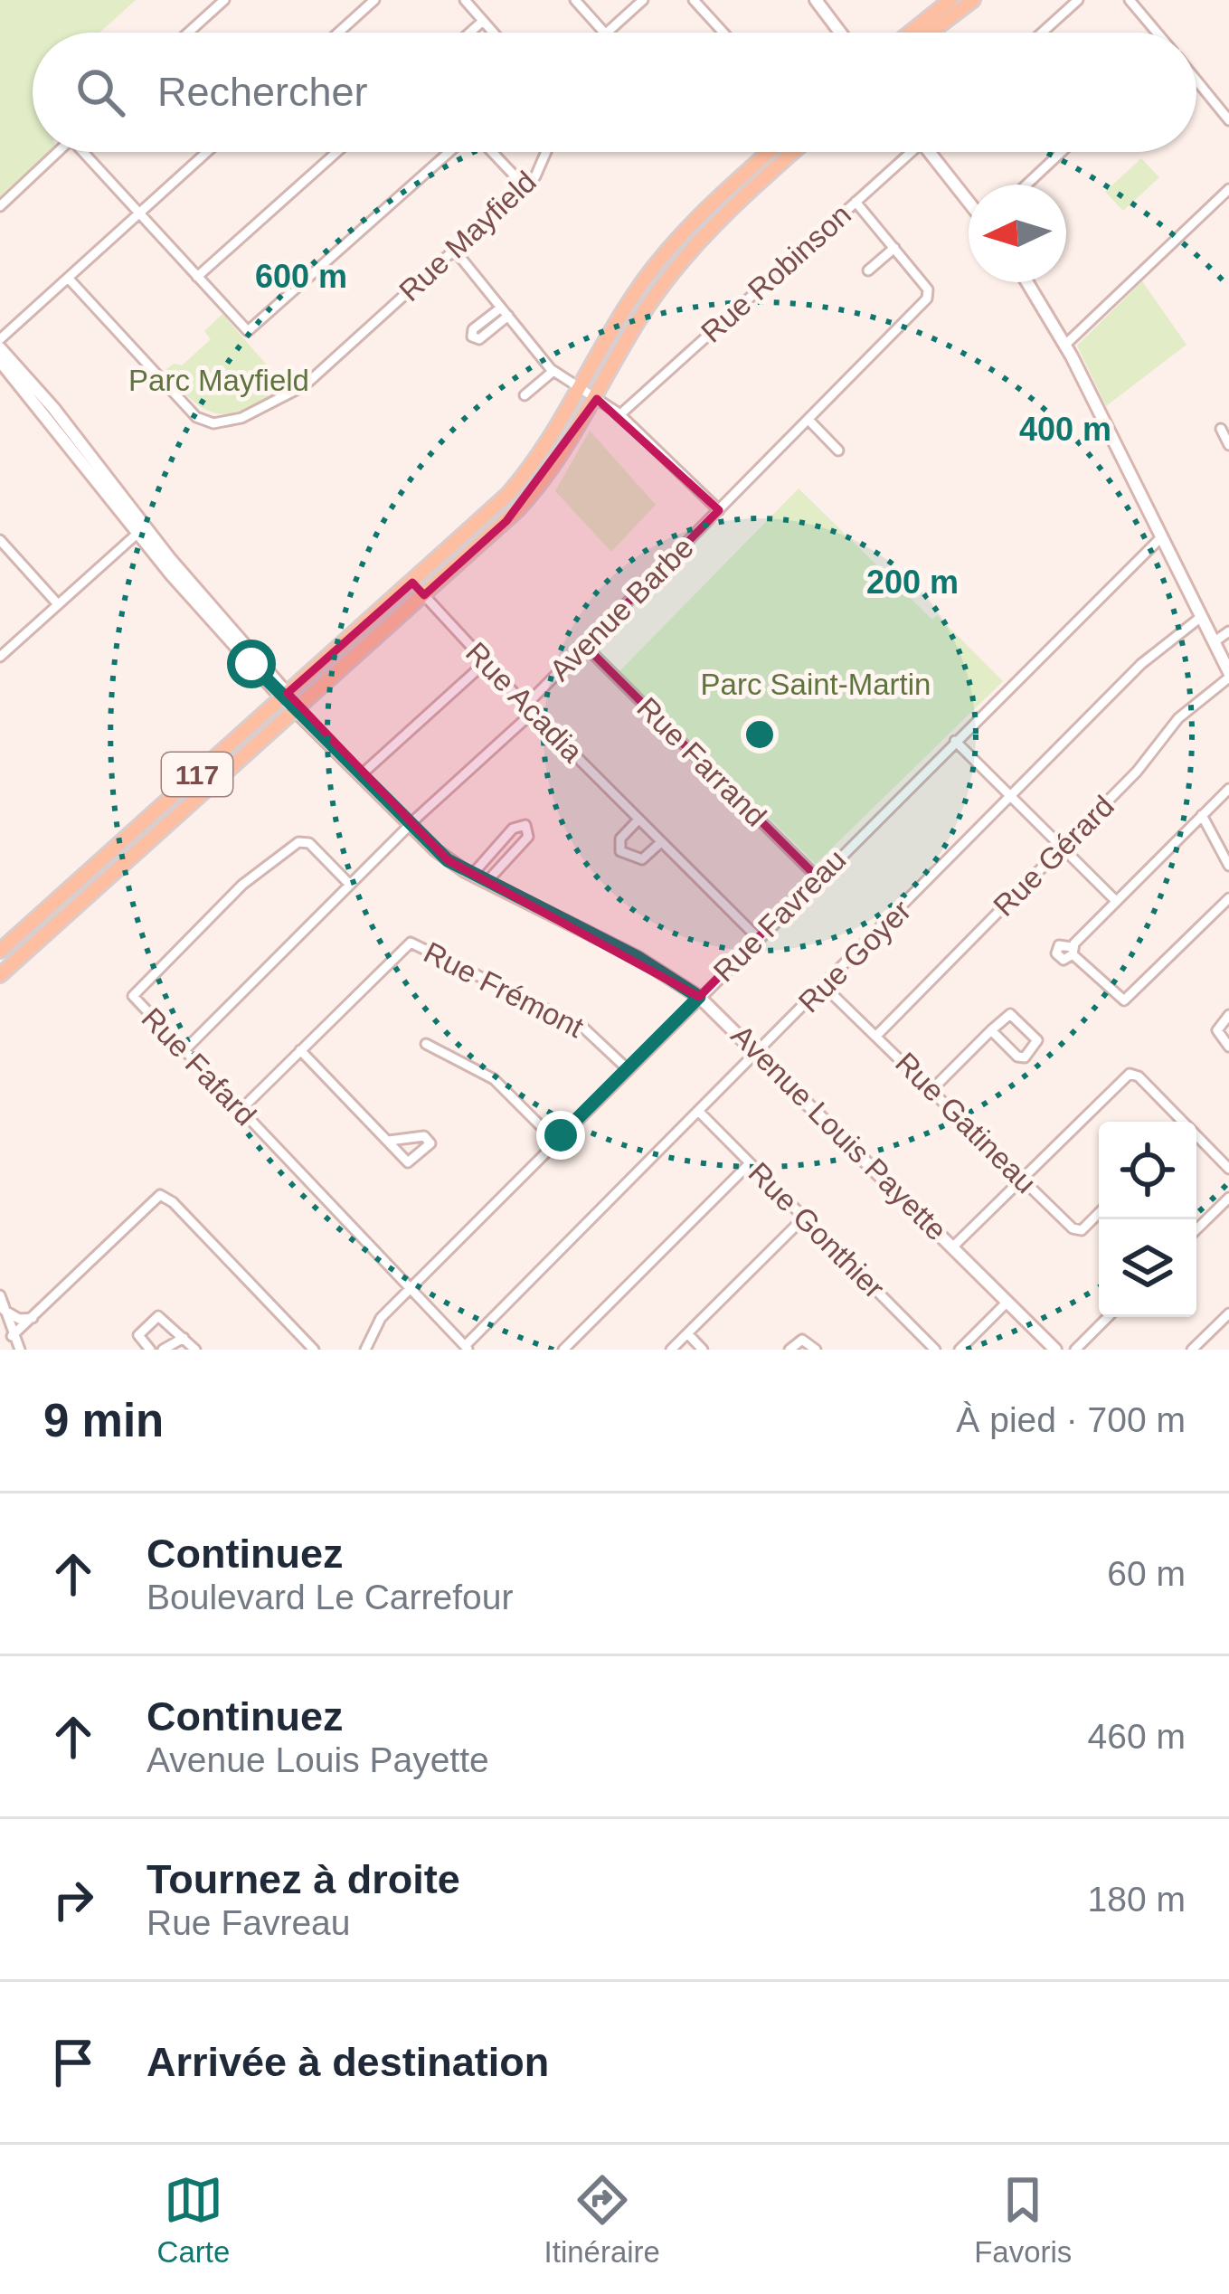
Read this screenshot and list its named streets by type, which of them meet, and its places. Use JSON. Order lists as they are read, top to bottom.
{
  "streets": {
    "main road": ["117"],
    "street": [
      "Rue Mayfield",
      "Rue Robinson",
      "Avenue Barbe",
      "Rue Acadia",
      "Rue Farrand",
      "Rue Gérard",
      "Rue Favreau",
      "Rue Goyer",
      "Rue Frémont",
      "Rue Fafard",
      "Rue Gatineau",
      "Avenue Louis Payette",
      "Rue Gonthier"
    ]
  },
  "crossings": [
    ["Rue Robinson", "Avenue Barbe"],
    ["Avenue Barbe", "Rue Acadia"],
    ["Avenue Barbe", "Rue Farrand"],
    ["Avenue Barbe", "Rue Fafard"],
    ["Avenue Barbe", "Avenue Louis Payette"],
    ["Rue Acadia", "117"],
    ["Rue Acadia", "Rue Favreau"],
    ["Rue Farrand", "Rue Favreau"],
    ["117", "Avenue Louis Payette"],
    ["Rue Gérard", "Rue Gatineau"],
    ["Rue Favreau", "Rue Frémont"],
    ["Rue Favreau", "Rue Fafard"],
    ["Rue Favreau", "Avenue Louis Payette"],
    ["Rue Goyer", "Rue Fafard"],
    ["Rue Goyer", "Rue Gatineau"],
    ["Rue Goyer", "Avenue Louis Payette"],
    ["Rue Goyer", "Rue Gonthier"],
    ["Rue Frémont", "Rue Fafard"]
  ],
  "parks": ["Parc Mayfield", "Parc Saint-Martin"],
  "north": "left",
  "page": {
    "search": "Rechercher",
    "heading": ["9 min", "À pied · 700 m"],
    "list": [
      ["Continuez", "Boulevard Le Carrefour", "60 m"],
      ["Continuez", "Avenue Louis Payette", "460 m"],
      ["Tournez à droite", "Rue Favreau", "180 m"],
      "Arrivée à destination"
    ],
    "nav": ["Carte", "Itinéraire", "Favoris"]
  },
  "rings": ["600 m", "400 m", "200 m"]
}
